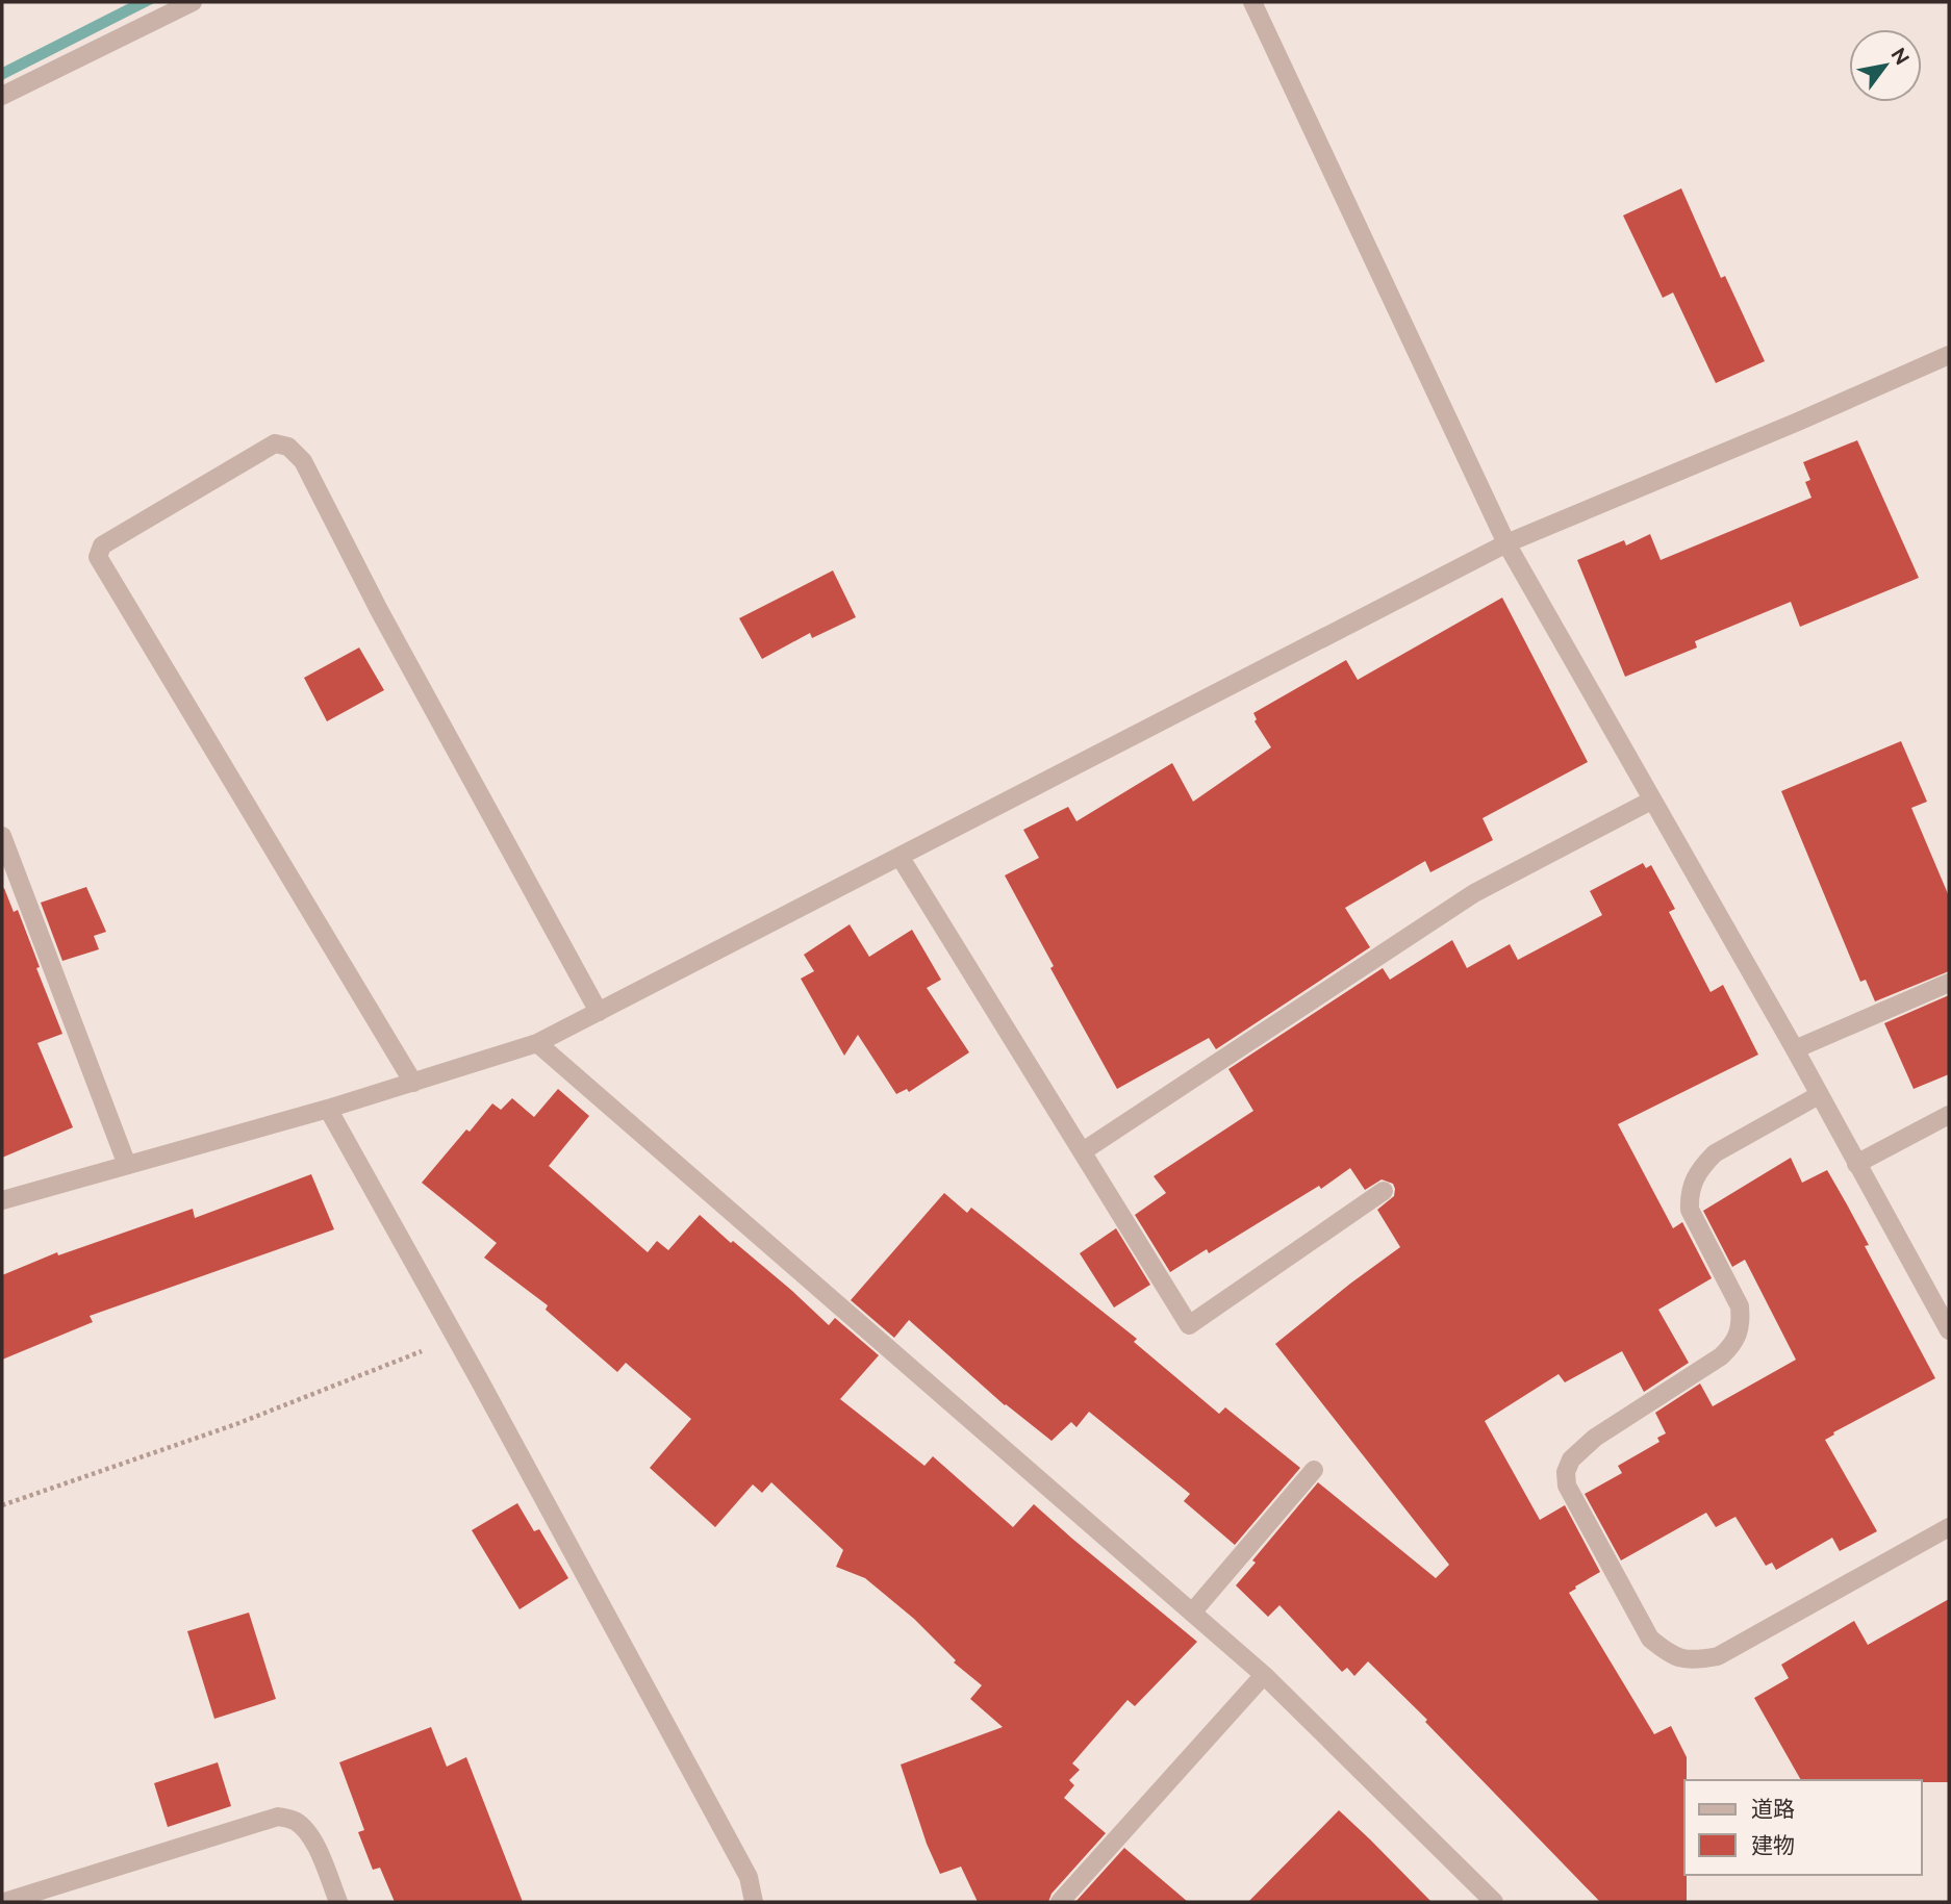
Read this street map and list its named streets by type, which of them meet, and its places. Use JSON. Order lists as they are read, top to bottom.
{
  "legend": ["道路", "建物"],
  "north": "top right"
}
